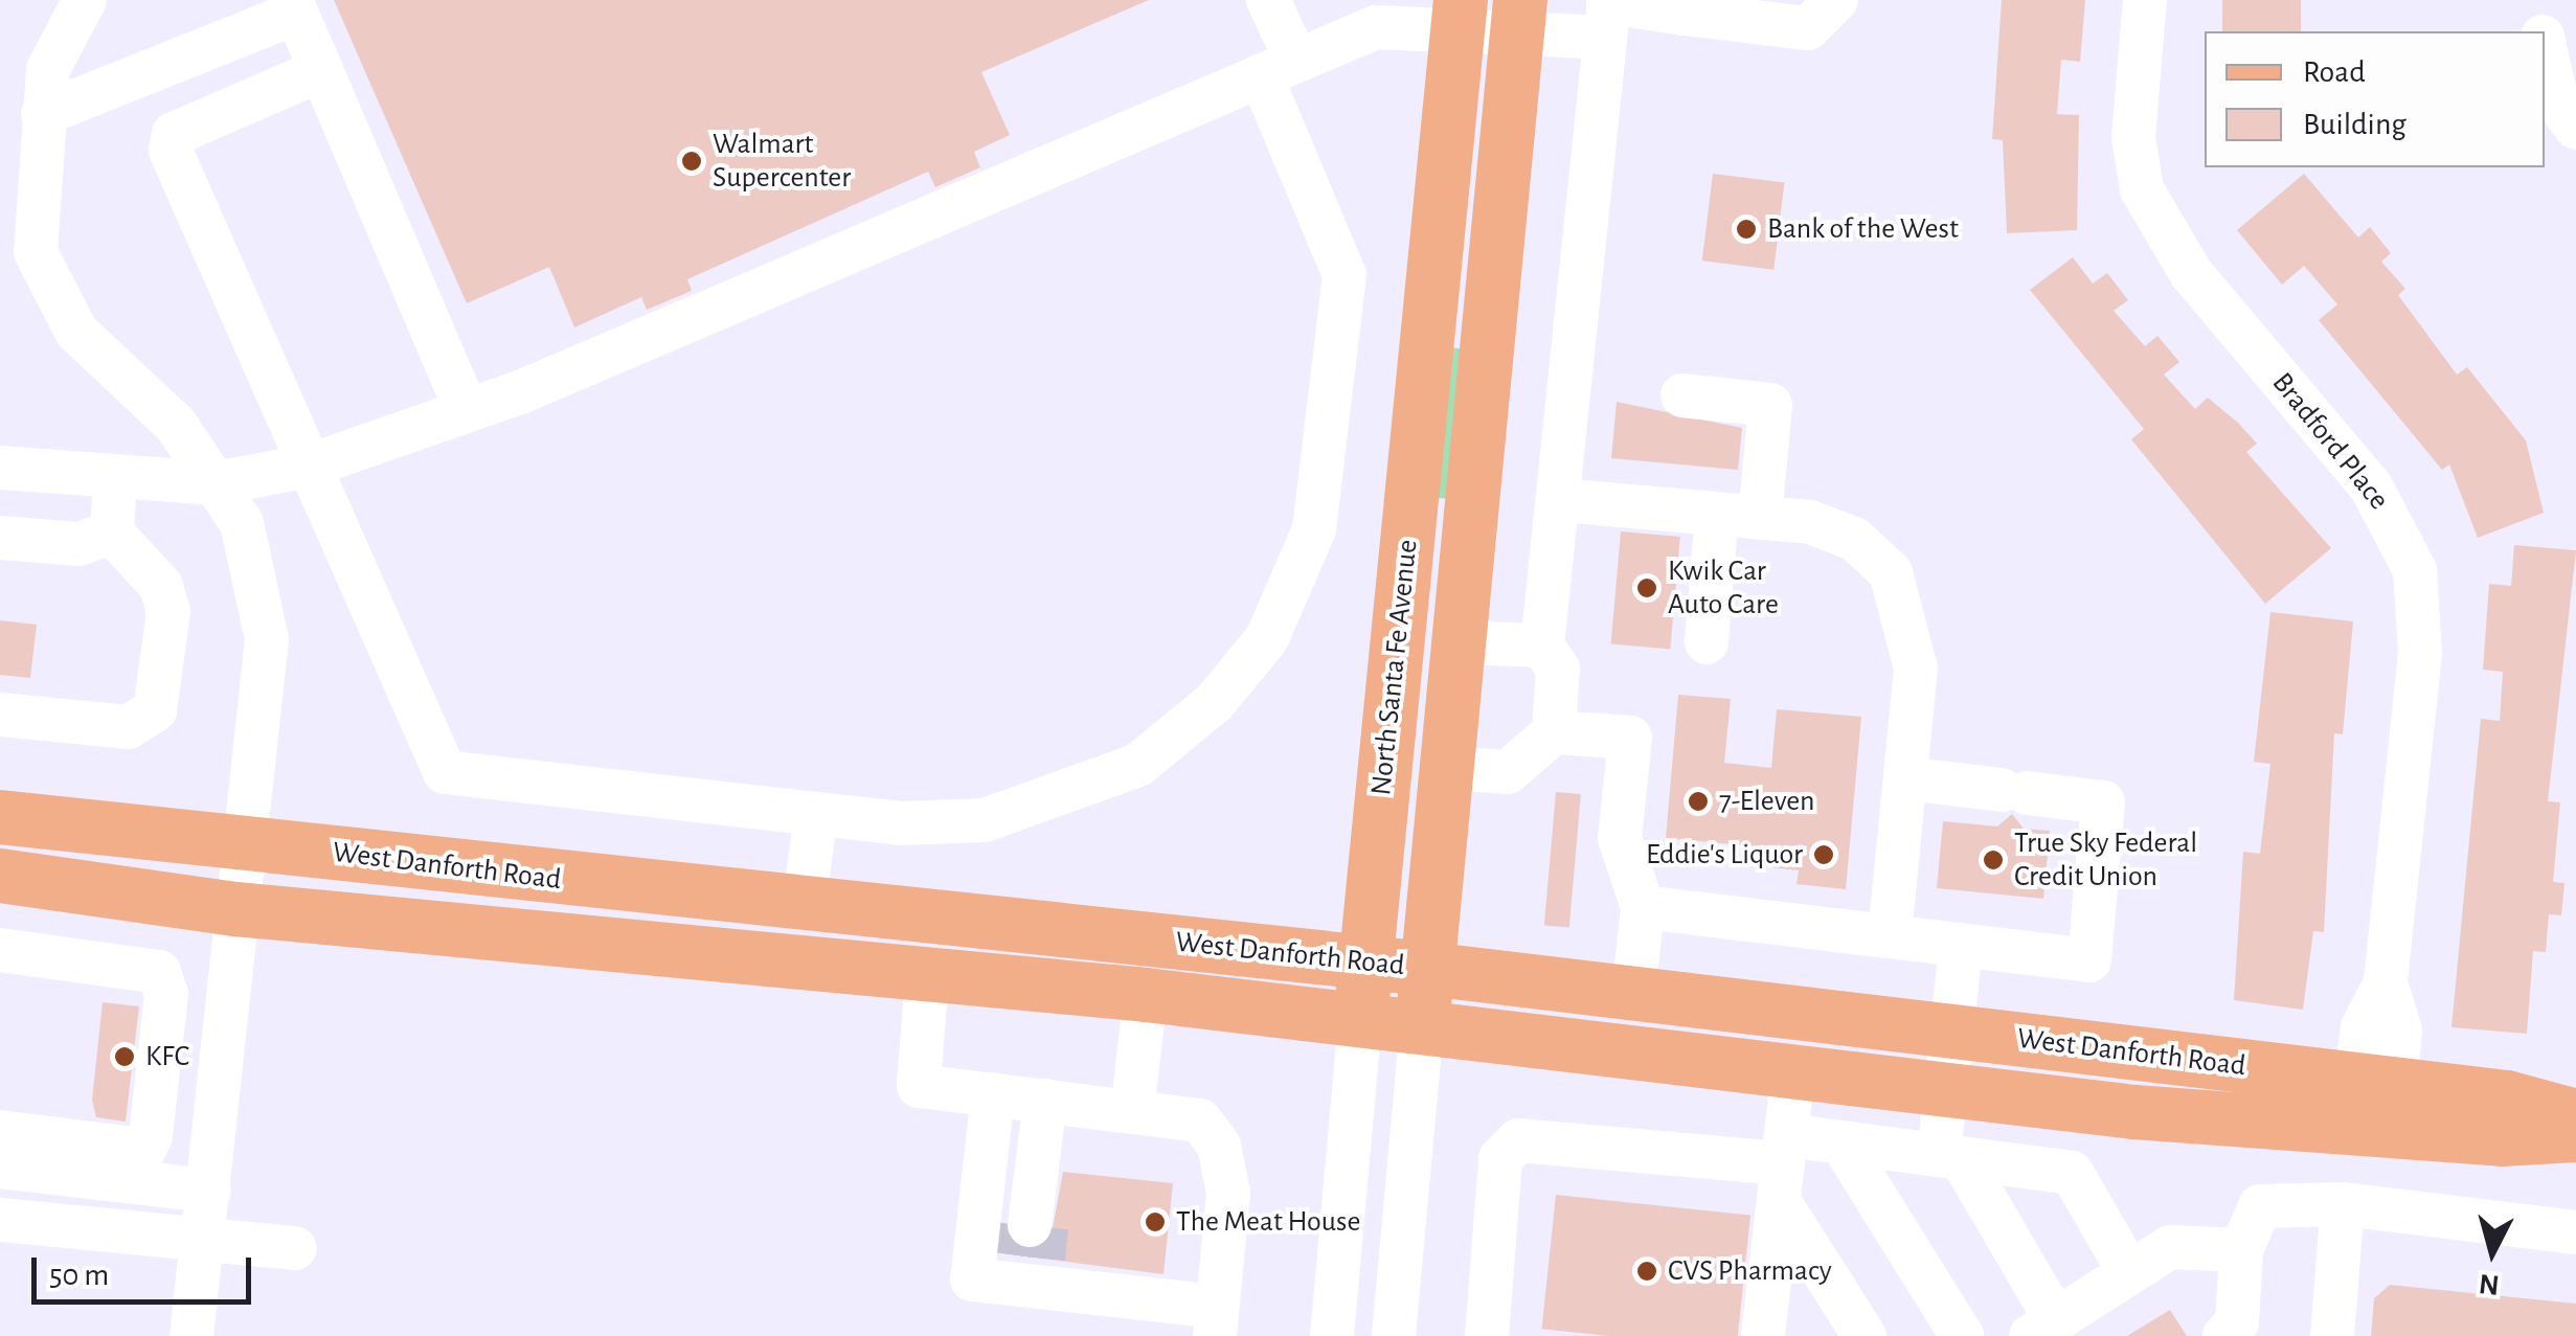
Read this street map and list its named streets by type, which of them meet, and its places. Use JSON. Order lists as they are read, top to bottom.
{
  "streets": {
    "main road": ["North Santa Fe Avenue", "West Danforth Road"],
    "street": ["Bradford Place"]
  },
  "crossings": [
    ["Bradford Place", "West Danforth Road"],
    ["North Santa Fe Avenue", "West Danforth Road"]
  ],
  "places": [
    "Walmart Supercenter",
    "Bank of the West",
    "Kwik Car Auto Care",
    "7-Eleven",
    "Eddie's Liquor",
    "True Sky Federal Credit Union",
    "KFC",
    "The Meat House",
    "CVS Pharmacy"
  ],
  "legend": ["Road", "Building"],
  "scale_bar": "50 m",
  "north": "bottom"
}
